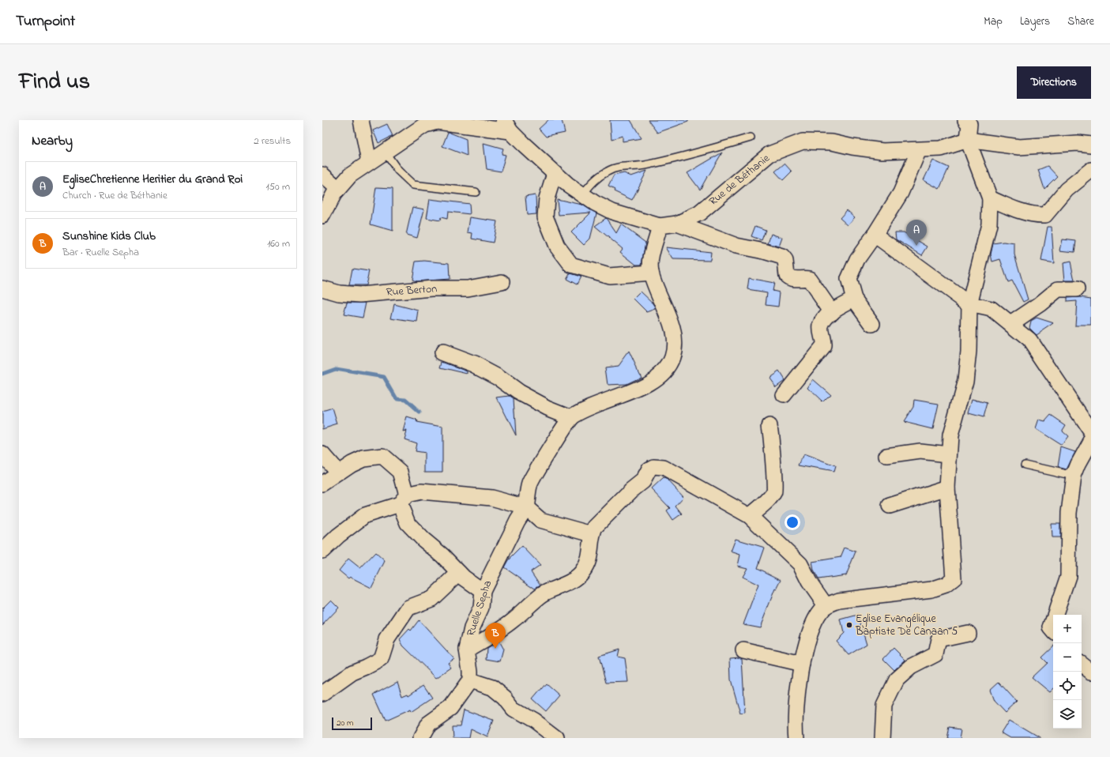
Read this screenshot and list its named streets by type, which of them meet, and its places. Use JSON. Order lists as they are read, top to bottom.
{
  "streets": {
    "street": ["Rue de Béthanie", "Rue Berton", "Ruelle Sepha"]
  },
  "places": ["Eglise Evangélique Baptiste De Canaan 5"],
  "scale_bar": "20 m",
  "page": {
    "header": "Turnpoint",
    "nav": ["Map", "Layers", "Share"],
    "title": "Find us",
    "buttons": "Directions",
    "heading": ["Nearby", "2 results"],
    "list": [
      {
        "mark": "A",
        "name": "EgliseChretienne Heritier du Grand Roi",
        "note": "Church · Rue de Béthanie",
        "value": "150 m"
      },
      {
        "mark": "B",
        "name": "Sunshine Kids Club",
        "note": "Bar · Ruelle Sepha",
        "value": "160 m"
      }
    ],
    "pins": ["A", "B"],
    "map_buttons": ["+", "−"],
    "scale": "20 m"
  }
}
